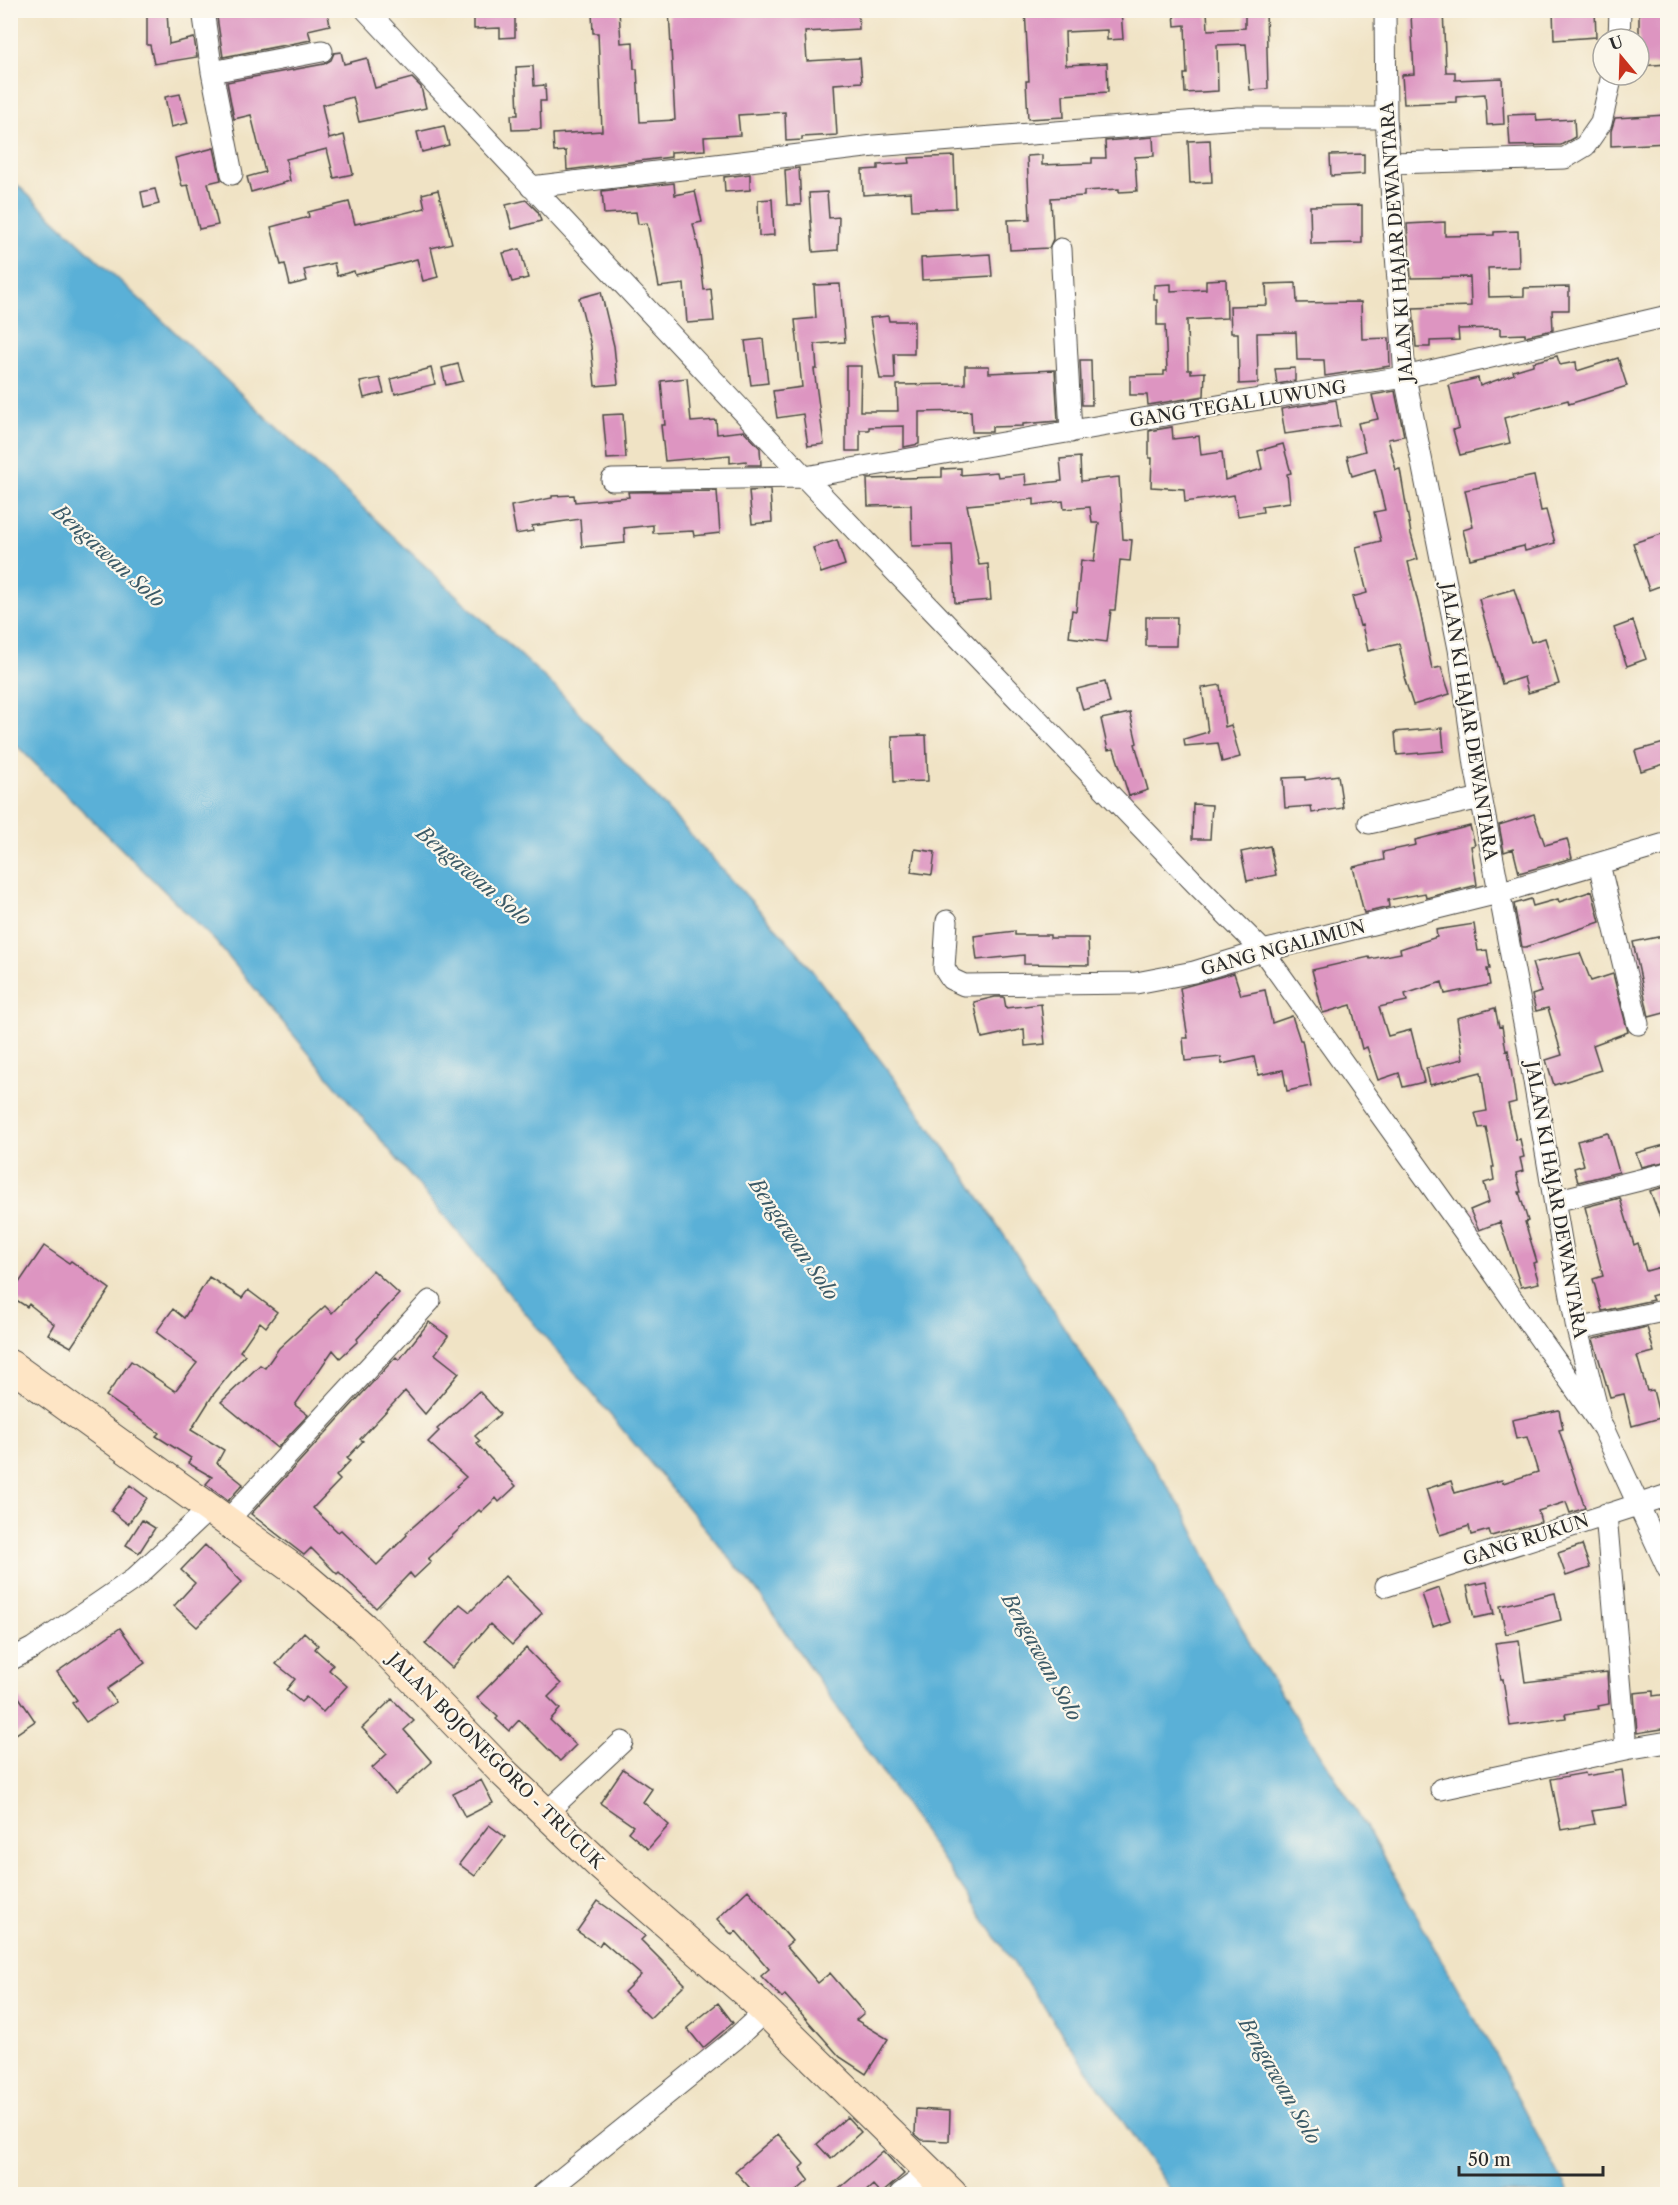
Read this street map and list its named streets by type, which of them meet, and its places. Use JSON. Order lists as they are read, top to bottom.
{
  "streets": {
    "street": [
      "JALAN KI HAJAR DEWANTARA",
      "GANG TEGAL LUWUNG",
      "GANG NGALIMUN",
      "GANG RUKUN",
      "JALAN BOJONEGORO - TRUCUK"
    ]
  },
  "crossings": [
    ["JALAN KI HAJAR DEWANTARA", "GANG TEGAL LUWUNG"],
    ["JALAN KI HAJAR DEWANTARA", "GANG NGALIMUN"]
  ],
  "water": ["Bengawan Solo"],
  "scale_bar": "50 m",
  "north": "top"
}
